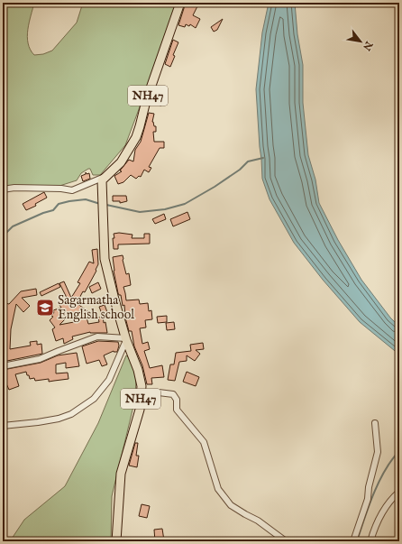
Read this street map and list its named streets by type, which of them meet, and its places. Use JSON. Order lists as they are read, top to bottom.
{
  "streets": {
    "highway": ["NH47"]
  },
  "places": {
    "school or university": ["Sagarmatha English school"]
  },
  "north": "bottom right"
}
